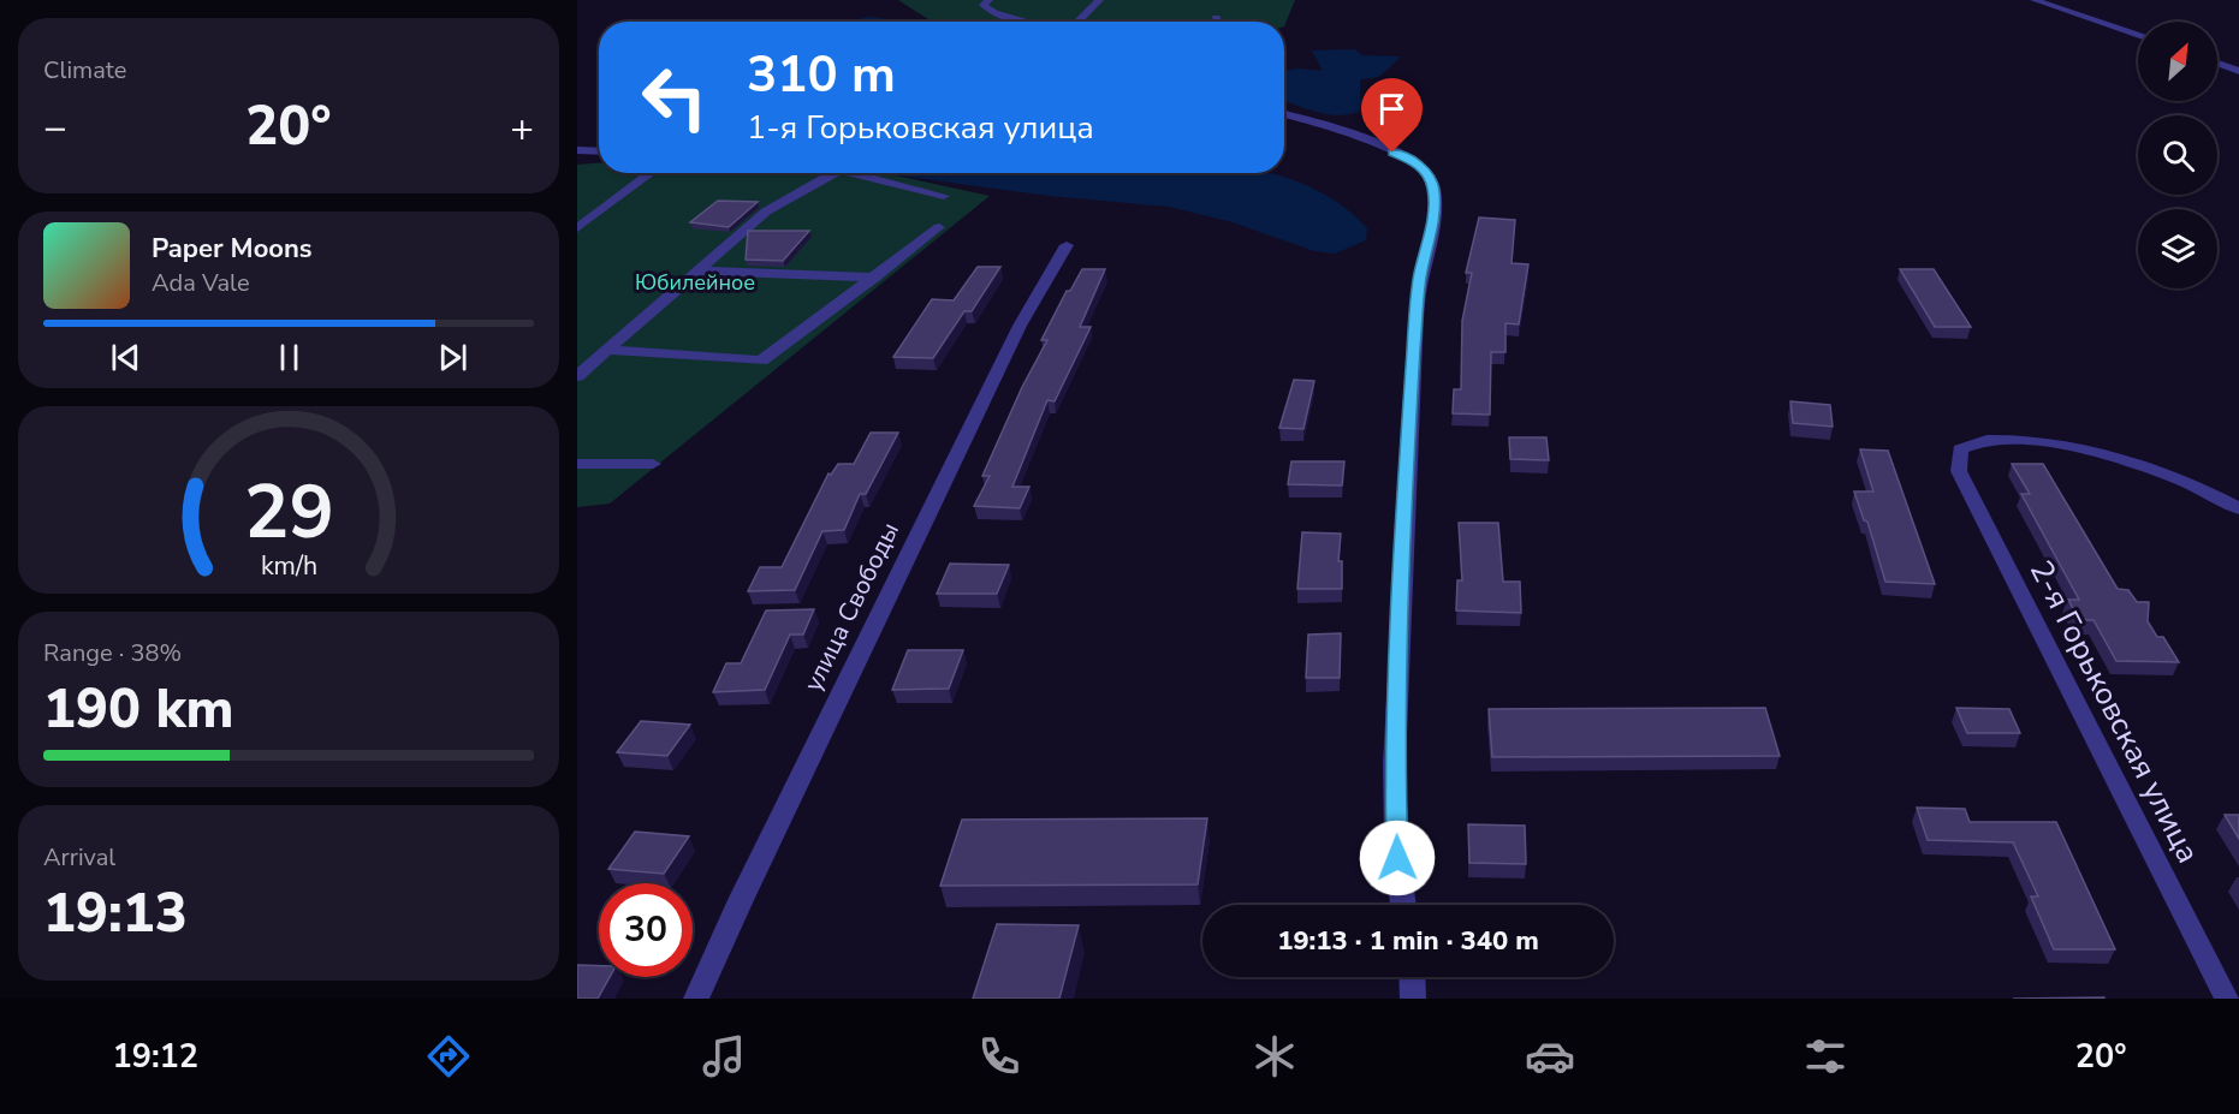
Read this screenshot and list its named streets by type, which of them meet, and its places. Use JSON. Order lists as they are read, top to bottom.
{
  "streets": {
    "street": ["улица Свободы", "2-я Горьковская улица"]
  },
  "parks": ["Юбилейное"],
  "north": "top right",
  "page": {
    "tile": [
      "Climate",
      ["Range · 38%", "190 km"],
      ["Arrival", "19:13"]
    ],
    "turn": ["310 m", "1-я Горьковская улица"],
    "heat": ["−", "20°", "+"],
    "song": ["Paper Moons", "Ada Vale"],
    "limit": "30",
    "trip": "19:13 · 1 min · 340 m",
    "tabs": ["19:12", "20°"],
    "gauge": ["29", "km/h"]
  }
}
